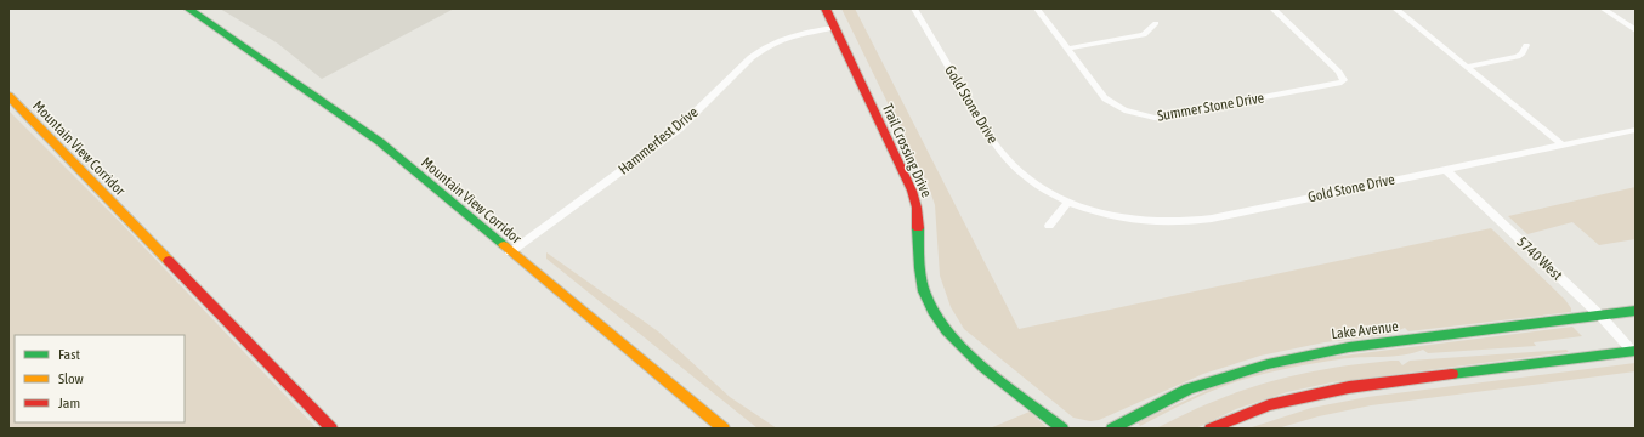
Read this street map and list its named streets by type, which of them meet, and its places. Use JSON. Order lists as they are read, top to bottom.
{
  "streets": {
    "main road": ["Mountain View Corridor", "Trail Crossing Drive", "Lake Avenue"],
    "street": [
      "Gold Stone Drive",
      "Summer Stone Drive",
      "Hammerfest Drive",
      "5740 West"
    ]
  },
  "crossings": [
    ["Gold Stone Drive", "5740 West"],
    ["Hammerfest Drive", "Mountain View Corridor"],
    ["Hammerfest Drive", "Trail Crossing Drive"],
    ["5740 West", "Lake Avenue"]
  ],
  "legend": ["Fast", "Slow", "Jam"]
}
